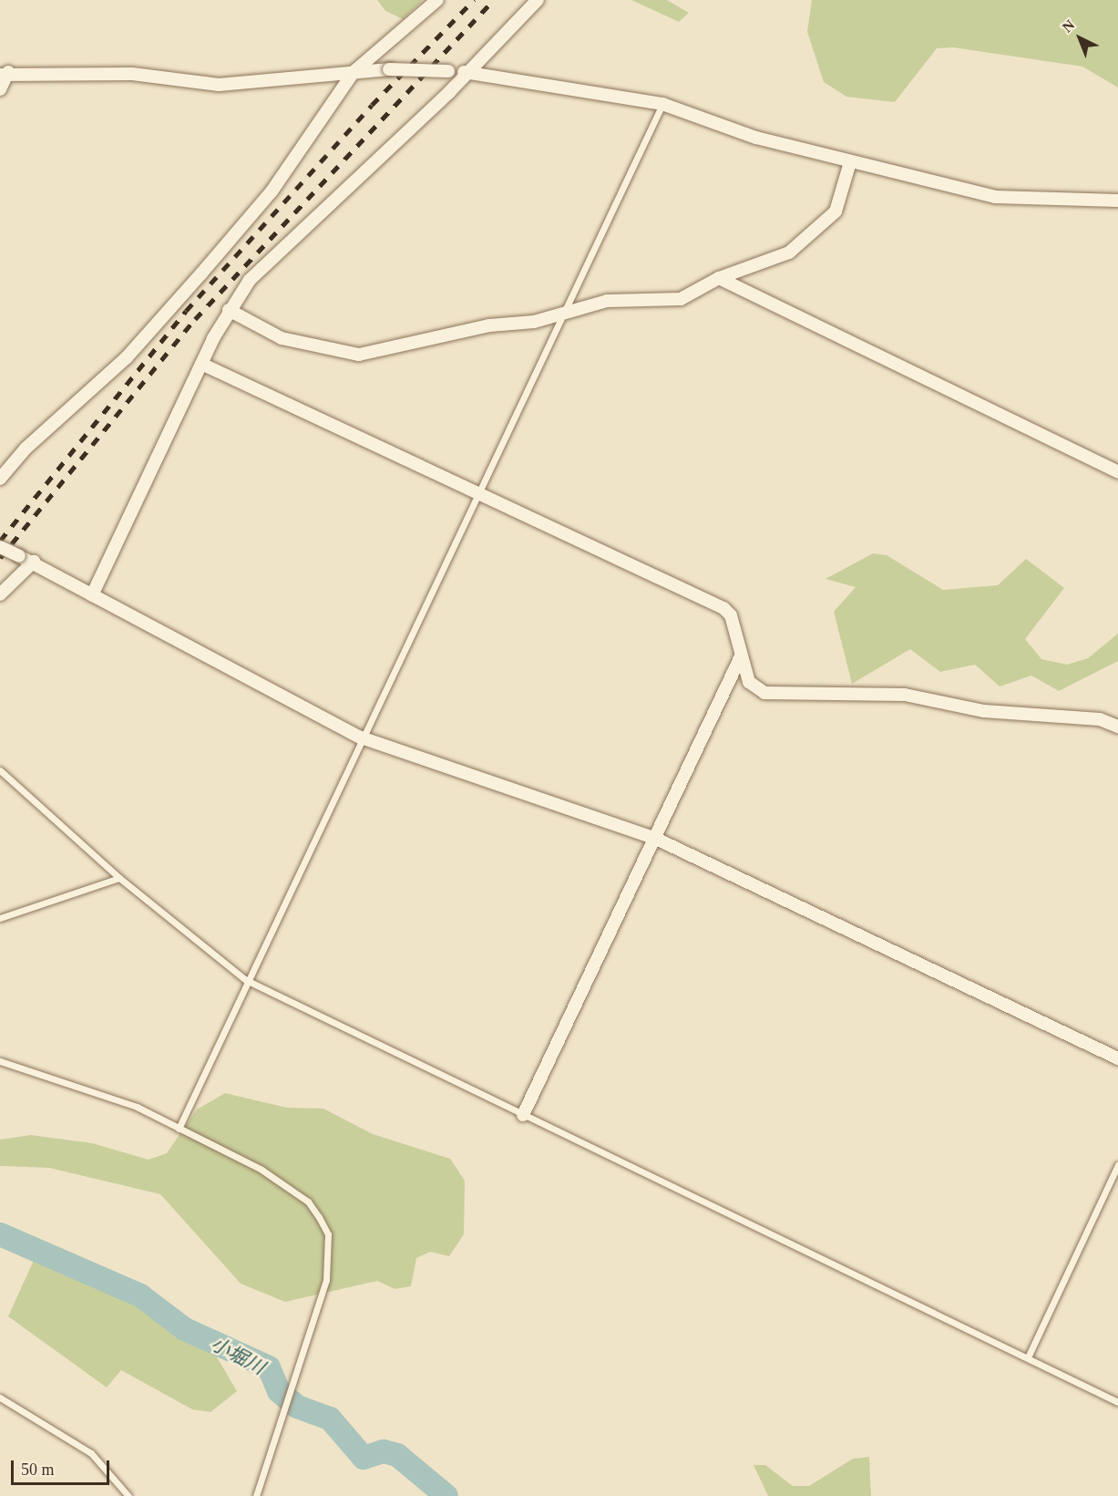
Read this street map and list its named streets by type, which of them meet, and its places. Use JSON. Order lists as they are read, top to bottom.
{
  "water": ["小堀川"],
  "scale_bar": "50 m",
  "north": "top left"
}
